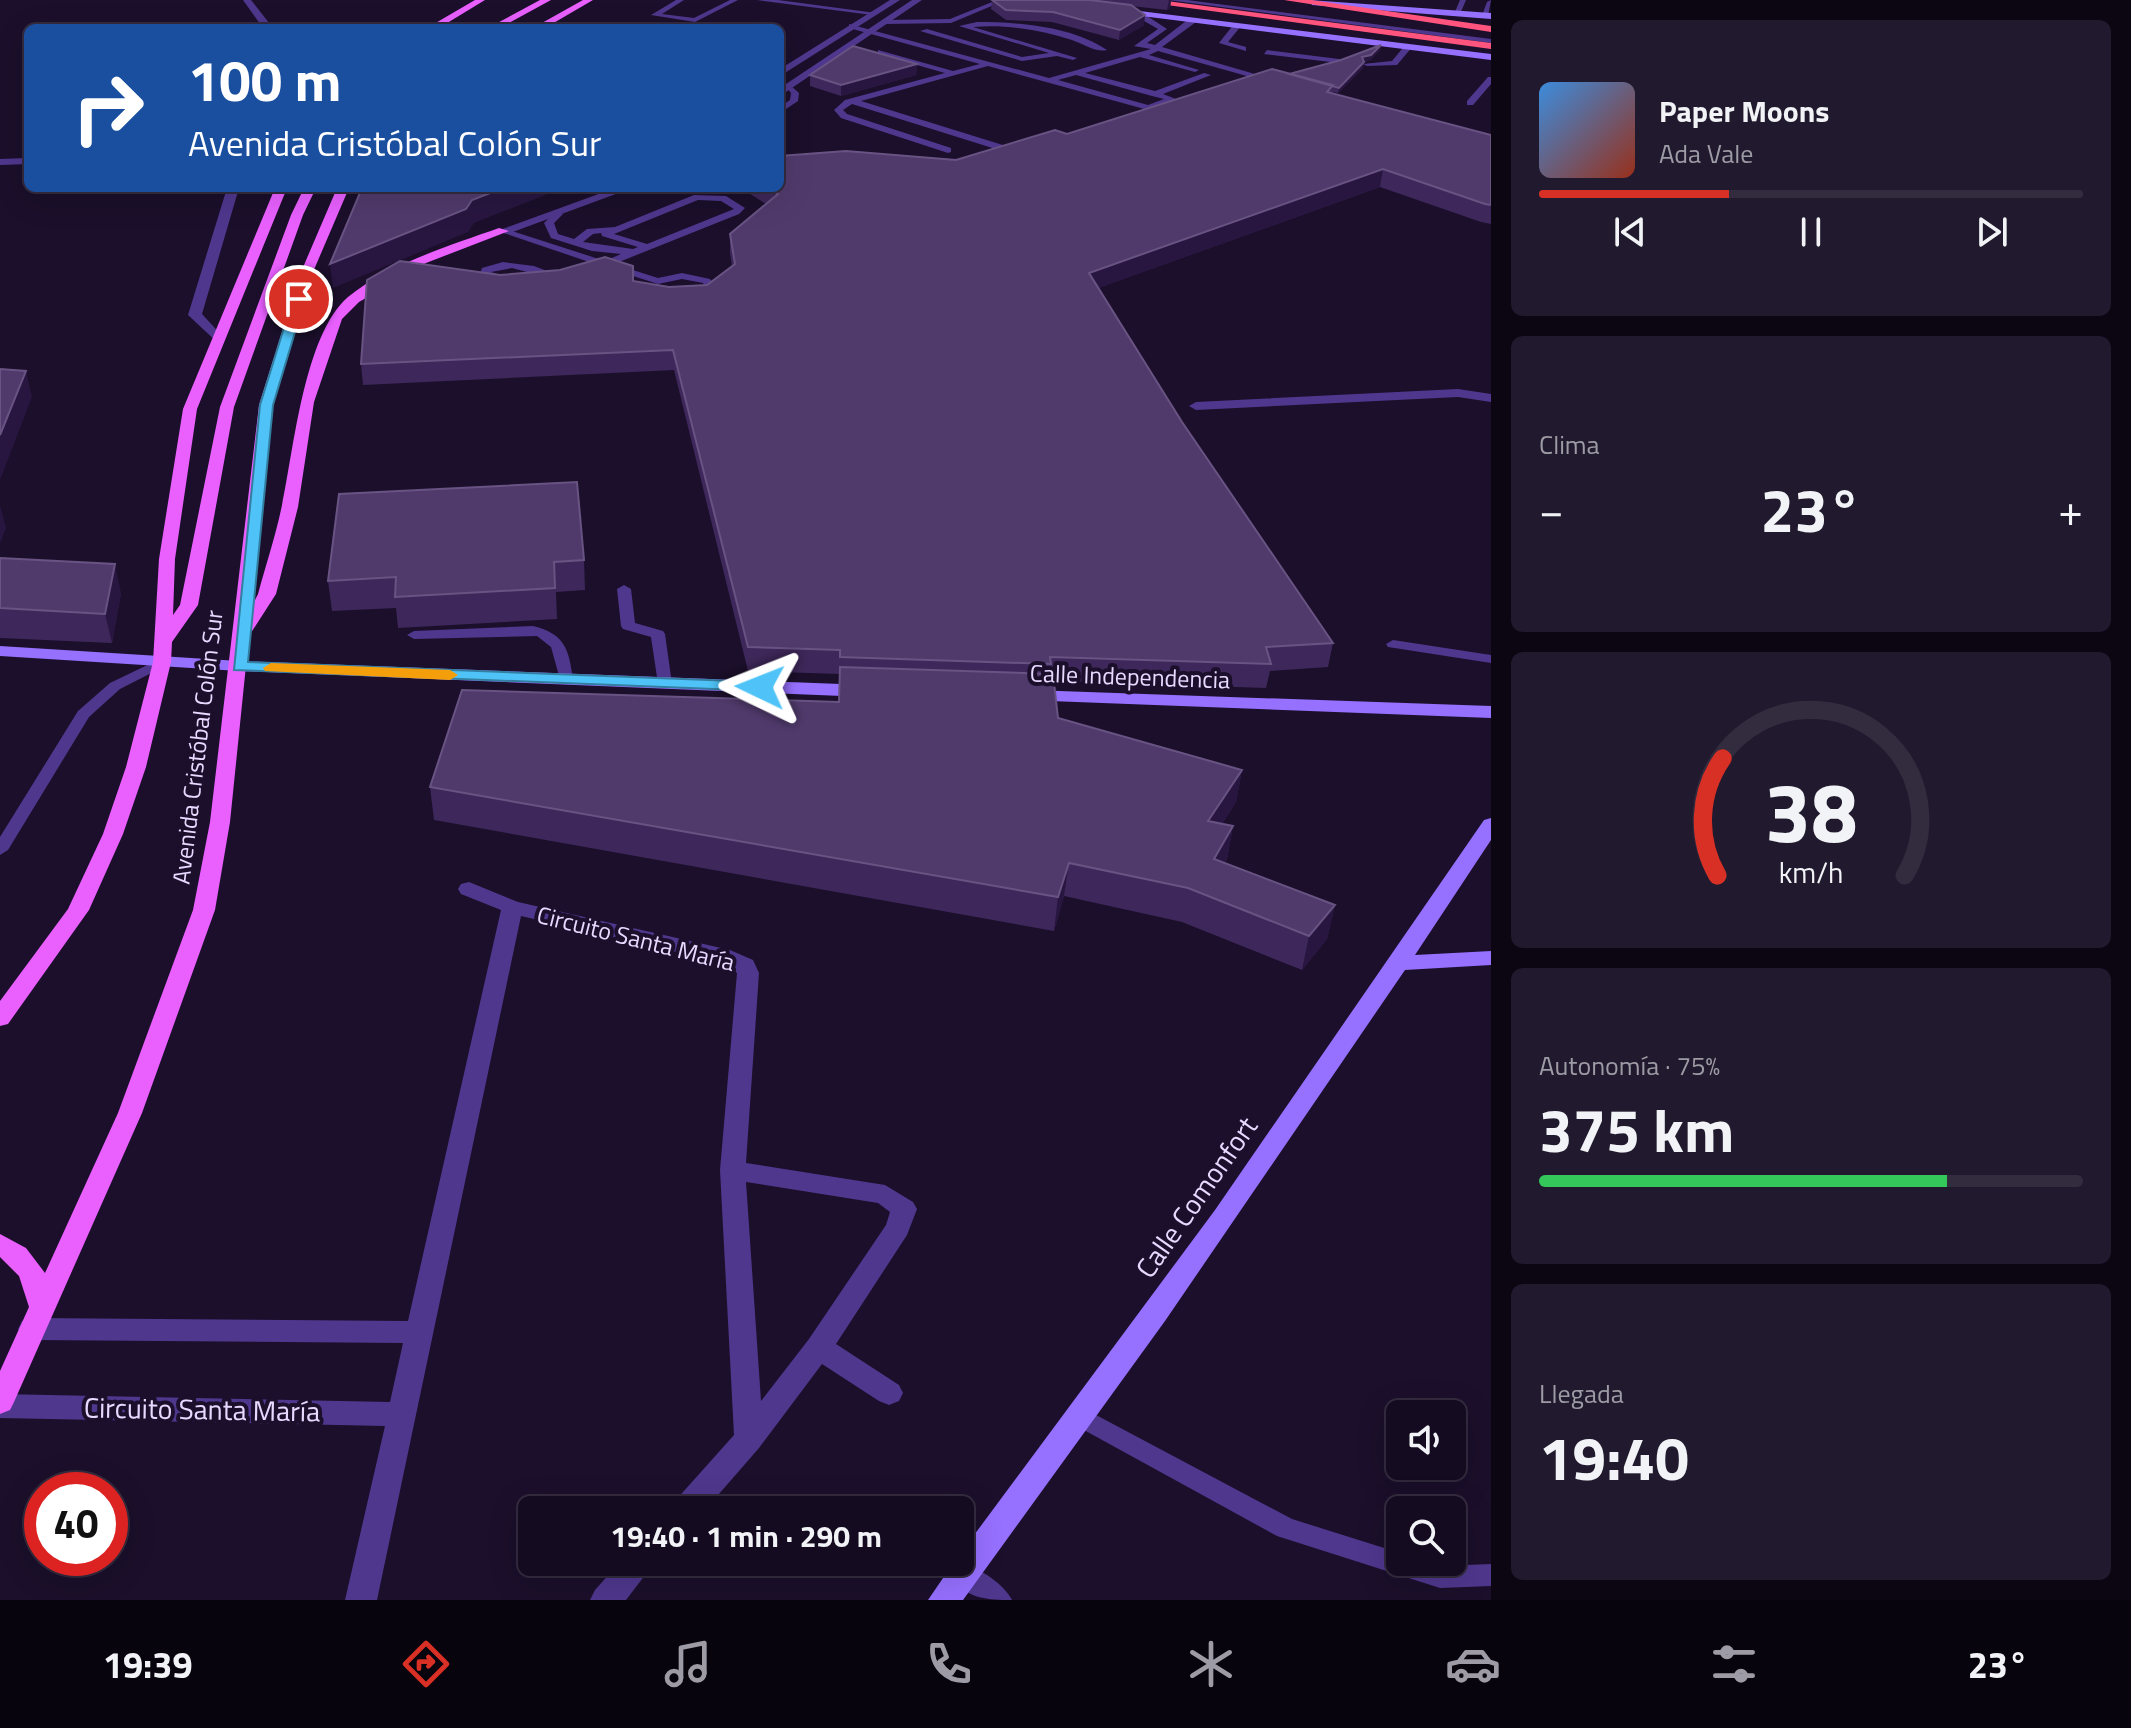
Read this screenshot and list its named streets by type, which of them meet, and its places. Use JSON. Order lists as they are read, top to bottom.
{
  "streets": {
    "main road": ["Avenida Cristóbal Colón Sur"],
    "street": ["Calle Independencia", "Circuito Santa María", "Calle Comonfort"]
  },
  "crossings": [
    ["Avenida Cristóbal Colón Sur", "Circuito Santa María"]
  ],
  "page": {
    "turn": ["100 m", "Avenida Cristóbal Colón Sur"],
    "song": ["Paper Moons", "Ada Vale"],
    "tile": [
      "Clima",
      ["Autonomía · 75%", "375 km"],
      ["Llegada", "19:40"]
    ],
    "heat": ["−", "23°", "+"],
    "limit": "40",
    "trip": "19:40 · 1 min · 290 m",
    "tabs": ["19:39", "23°"],
    "gauge": ["38", "km/h"]
  }
}
